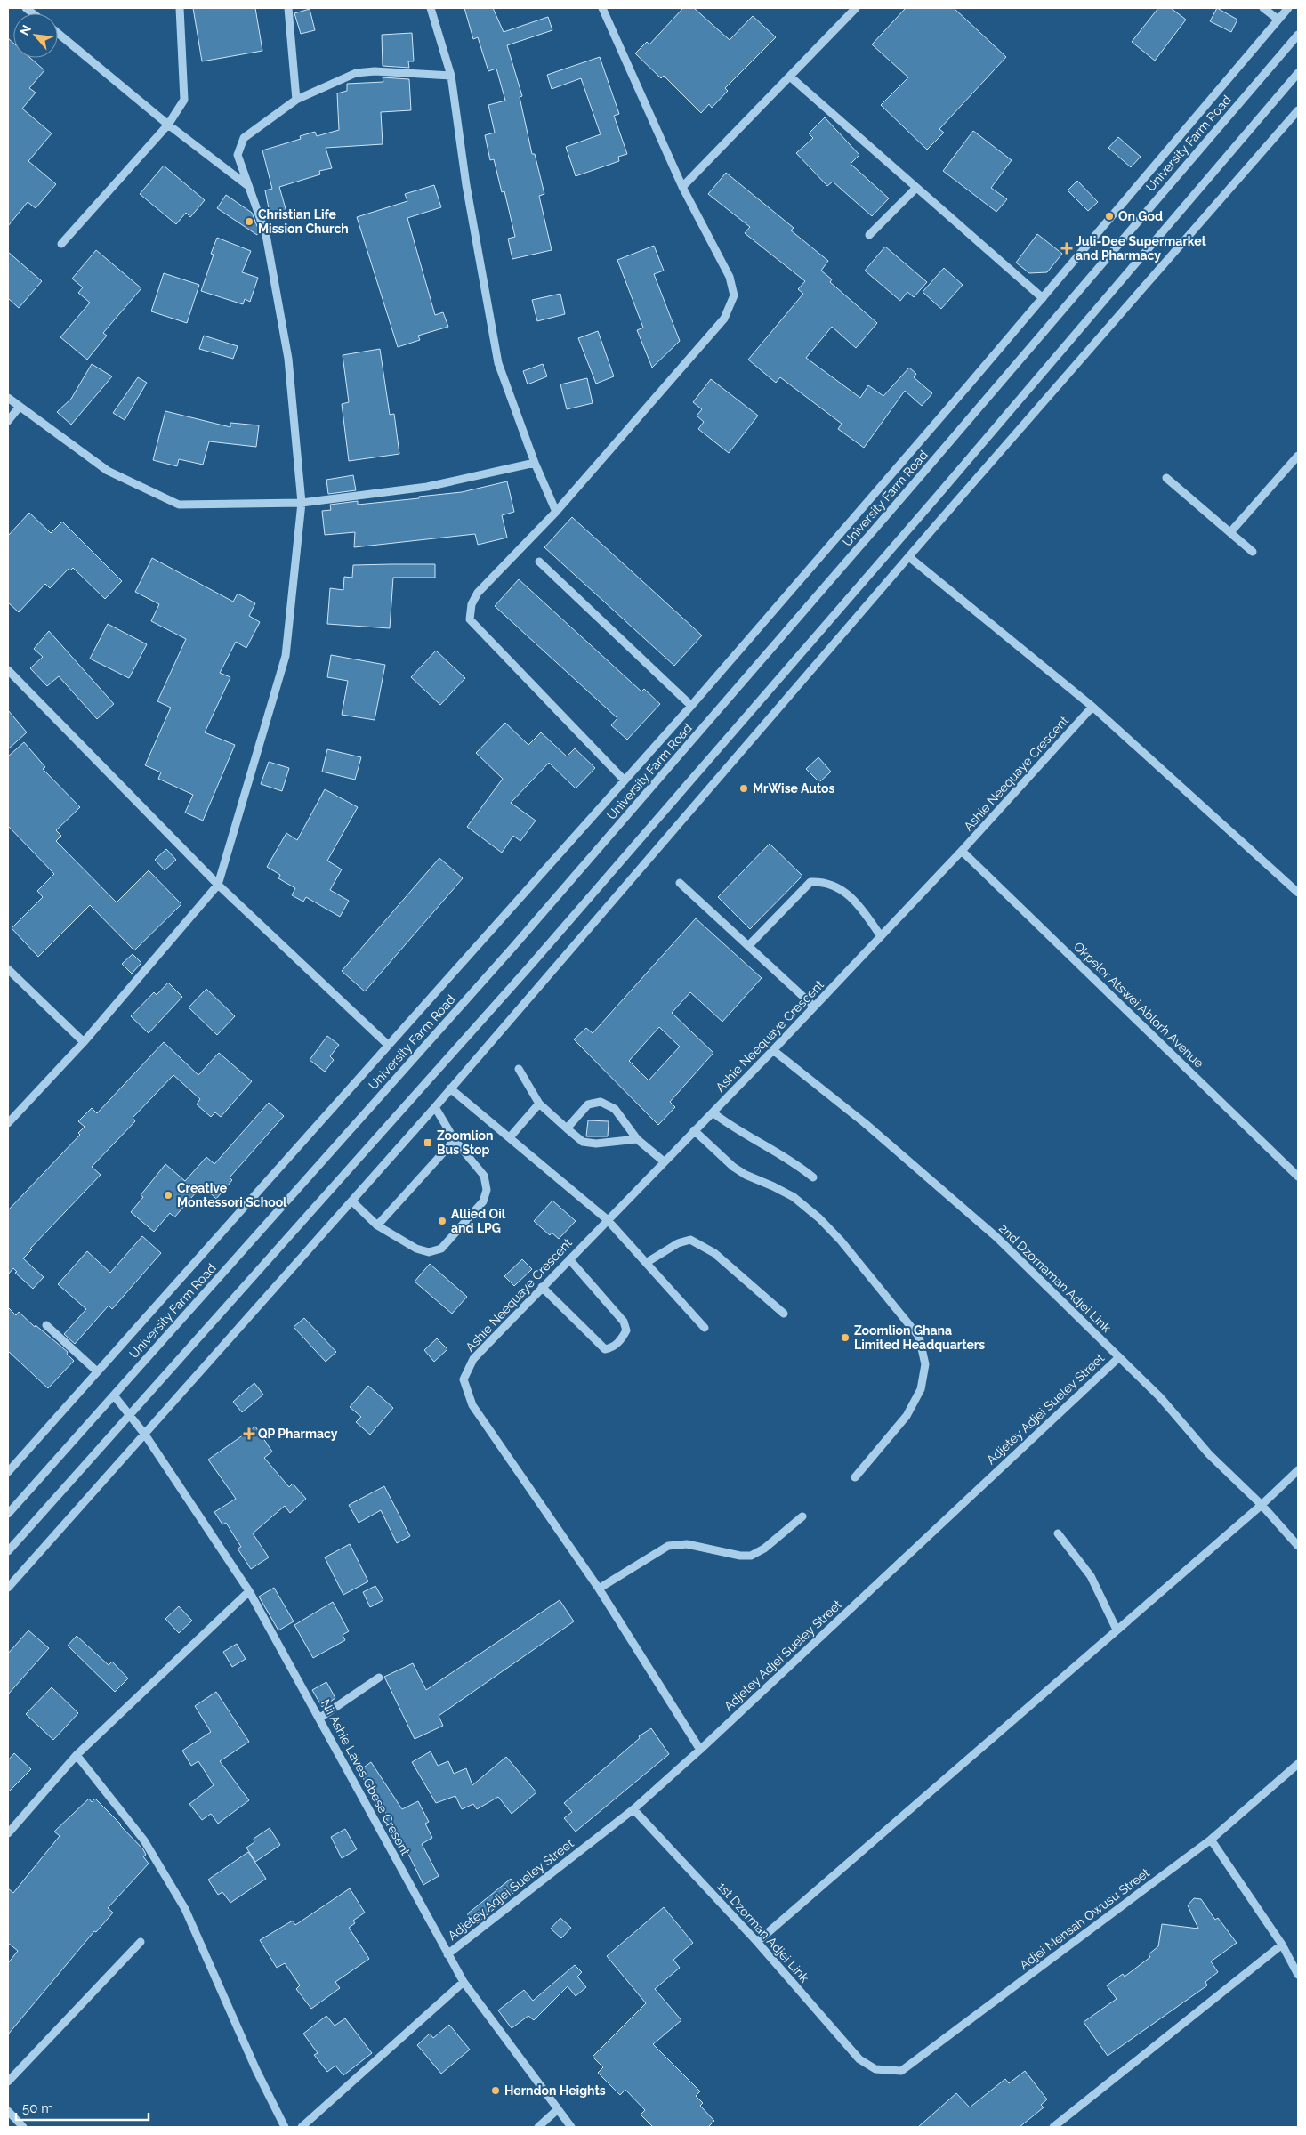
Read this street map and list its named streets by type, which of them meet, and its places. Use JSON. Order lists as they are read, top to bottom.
{
  "streets": {
    "street": [
      "University Farm Road",
      "Ashie Neequaye Crescent",
      "Okpelor Atswei Ablorh Avenue",
      "2nd Dzornaman Adjei Link",
      "Adjetey Adjei Sueley Street",
      "Nii Ashie Laves Gbese Cresent",
      "Adjei Mensah Owusu Street",
      "1st Dzorman Adjei Link"
    ]
  },
  "crossings": [
    ["University Farm Road", "Nii Ashie Laves Gbese Cresent"],
    ["Ashie Neequaye Crescent", "Okpelor Atswei Ablorh Avenue"],
    ["Ashie Neequaye Crescent", "2nd Dzornaman Adjei Link"],
    ["2nd Dzornaman Adjei Link", "Adjetey Adjei Sueley Street"],
    ["Adjetey Adjei Sueley Street", "Nii Ashie Laves Gbese Cresent"],
    ["Adjetey Adjei Sueley Street", "1st Dzorman Adjei Link"],
    ["Adjei Mensah Owusu Street", "1st Dzorman Adjei Link"]
  ],
  "places": {
    "other": [
      "On God",
      "Christian Life Mission Church",
      "MrWise Autos",
      "Creative Montessori School",
      "Allied Oil and LPG",
      "Zoomlion Ghana Limited Headquarters",
      "Herndon Heights"
    ],
    "health": ["Juli-Dee Supermarket and Pharmacy", "QP Pharmacy"],
    "transit": ["Zoomlion Bus Stop"]
  },
  "scale_bar": "50 m",
  "north": "top left"
}
